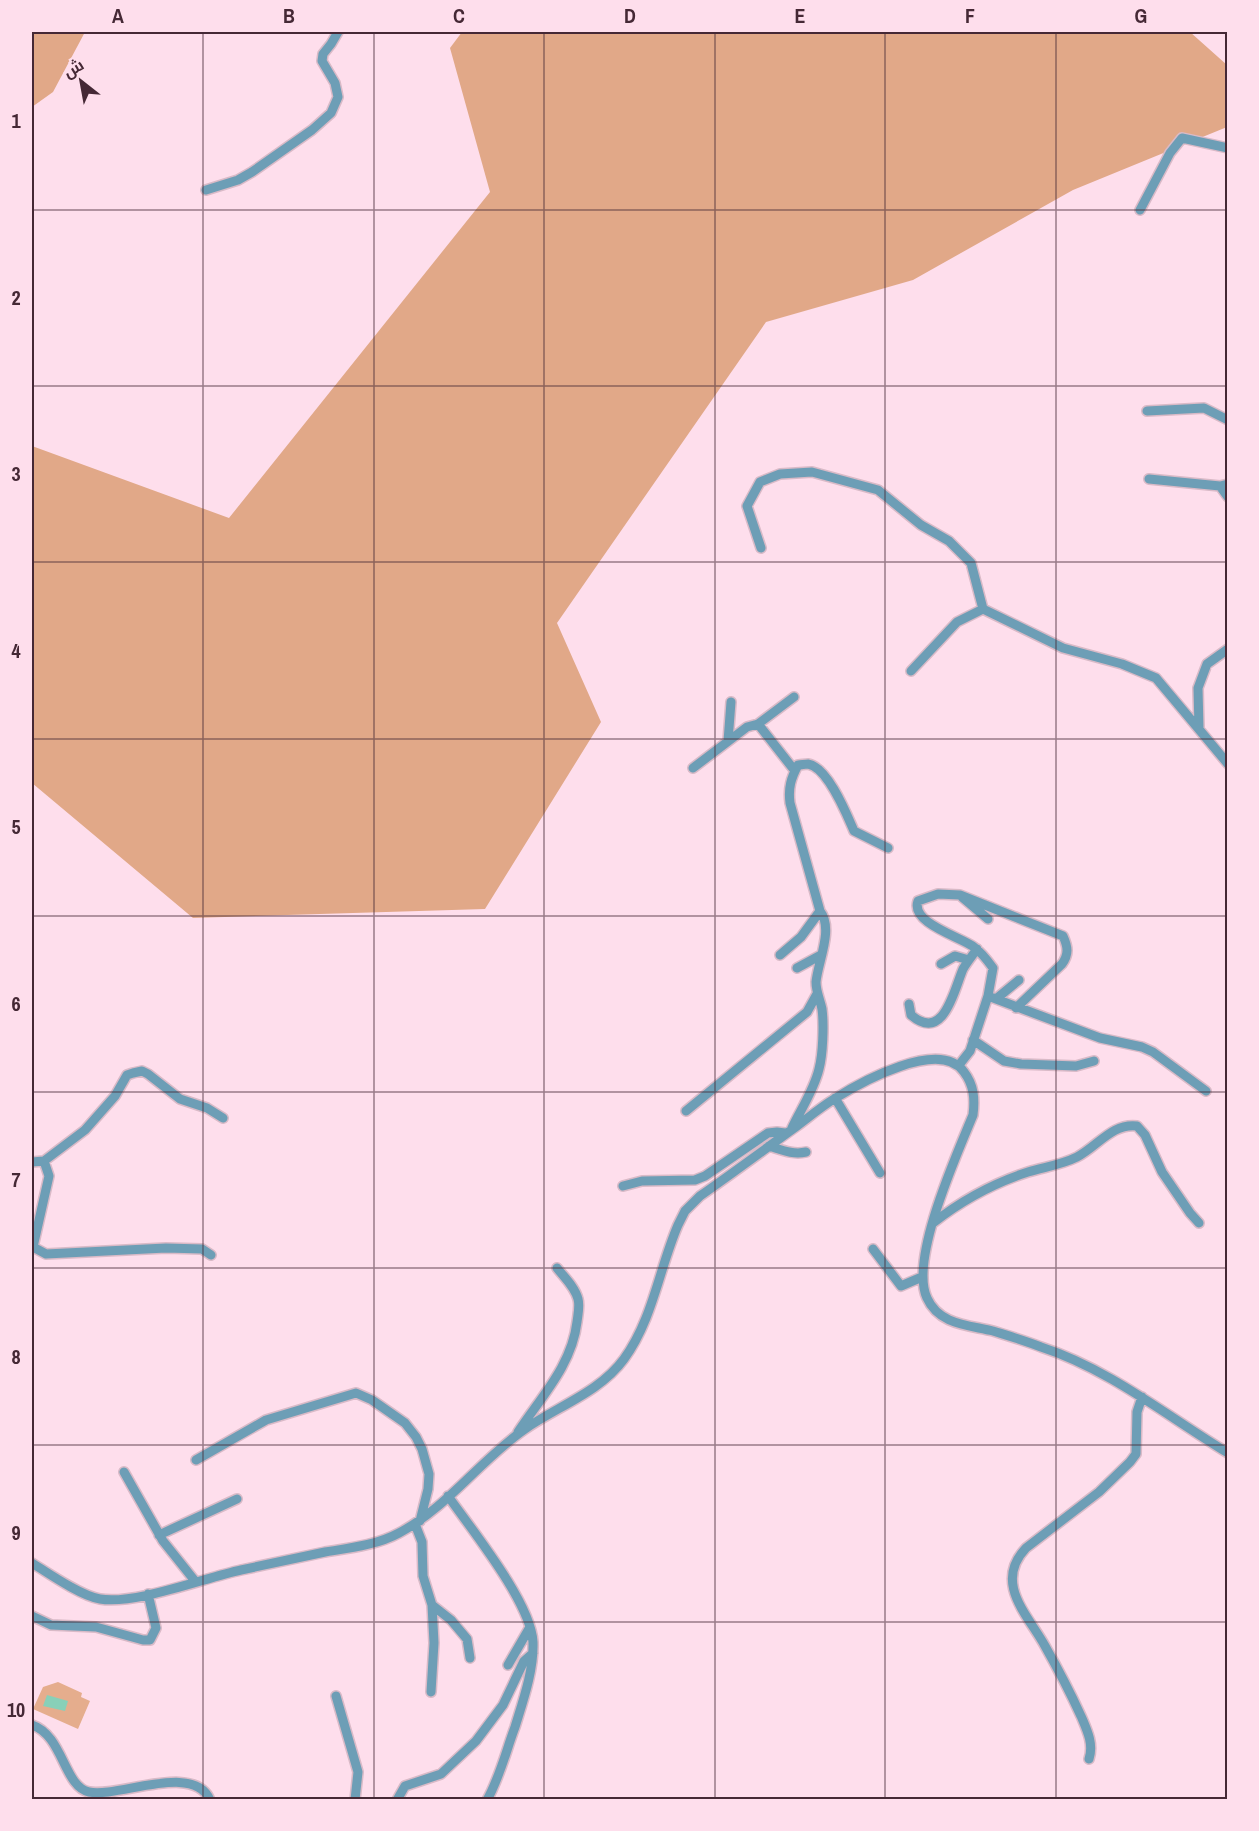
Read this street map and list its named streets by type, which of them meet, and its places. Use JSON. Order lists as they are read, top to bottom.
{
  "north": "top left",
  "grid": {
    "columns": [
      "A",
      "B",
      "C",
      "D",
      "E",
      "F",
      "G"
    ],
    "rows": [
      "1",
      "2",
      "3",
      "4",
      "5",
      "6",
      "7",
      "8",
      "9",
      "10"
    ]
  }
}
